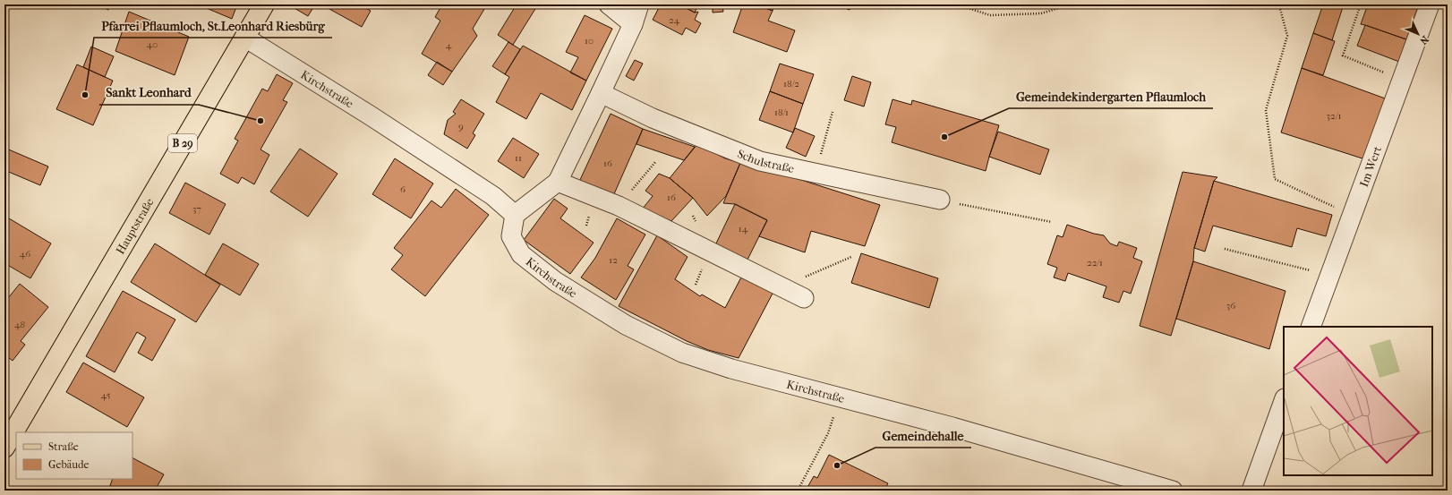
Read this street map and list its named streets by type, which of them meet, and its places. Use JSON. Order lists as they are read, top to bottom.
{
  "streets": {
    "main road": ["B 29", "Hauptstraße"],
    "street": ["Kirchstraße", "Schulstraße", "Im Wert"]
  },
  "crossings": [
    ["Kirchstraße", "Hauptstraße"]
  ],
  "places": [
    "Pfarrei Pflaumloch, St.Leonhard Riesbürg",
    "Sankt Leonhard",
    "Gemeindekindergarten Pflaumloch",
    "Gemeindehalle"
  ],
  "house_numbers": [
    "24",
    "10",
    "40",
    "4",
    "18/2",
    "18/1",
    "32/1",
    "9",
    "11",
    "16",
    "6",
    "16",
    "37",
    "14",
    "46",
    "12",
    "22/1",
    "36",
    "48",
    "45"
  ],
  "legend": ["Straße", "Gebäude"],
  "north": "bottom right"
}
